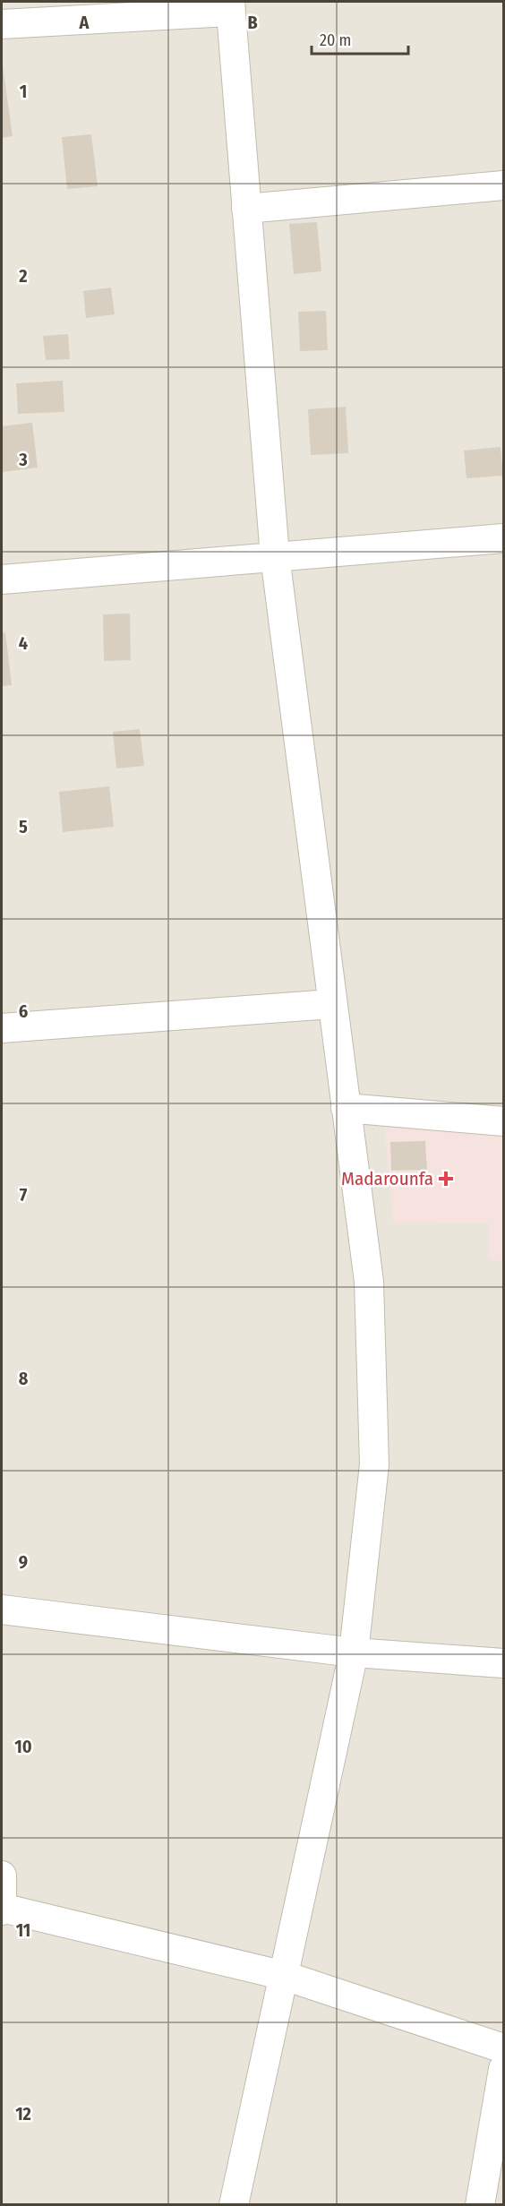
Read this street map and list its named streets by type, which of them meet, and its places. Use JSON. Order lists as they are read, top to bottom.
{
  "places": {
    "health": ["Madarounfa"]
  },
  "scale_bar": "20 m",
  "grid": {
    "columns": ["A", "B"],
    "rows": [
      "1",
      "2",
      "3",
      "4",
      "5",
      "6",
      "7",
      "8",
      "9",
      "10",
      "11",
      "12"
    ]
  }
}
